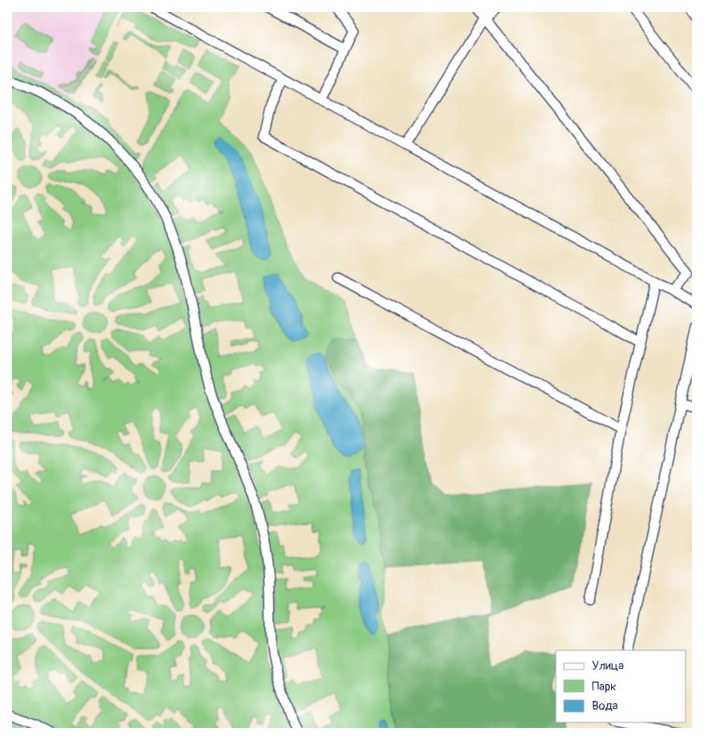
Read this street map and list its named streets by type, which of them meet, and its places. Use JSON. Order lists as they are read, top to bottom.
{
  "legend": ["Улица", "Парк", "Вода"]
}
